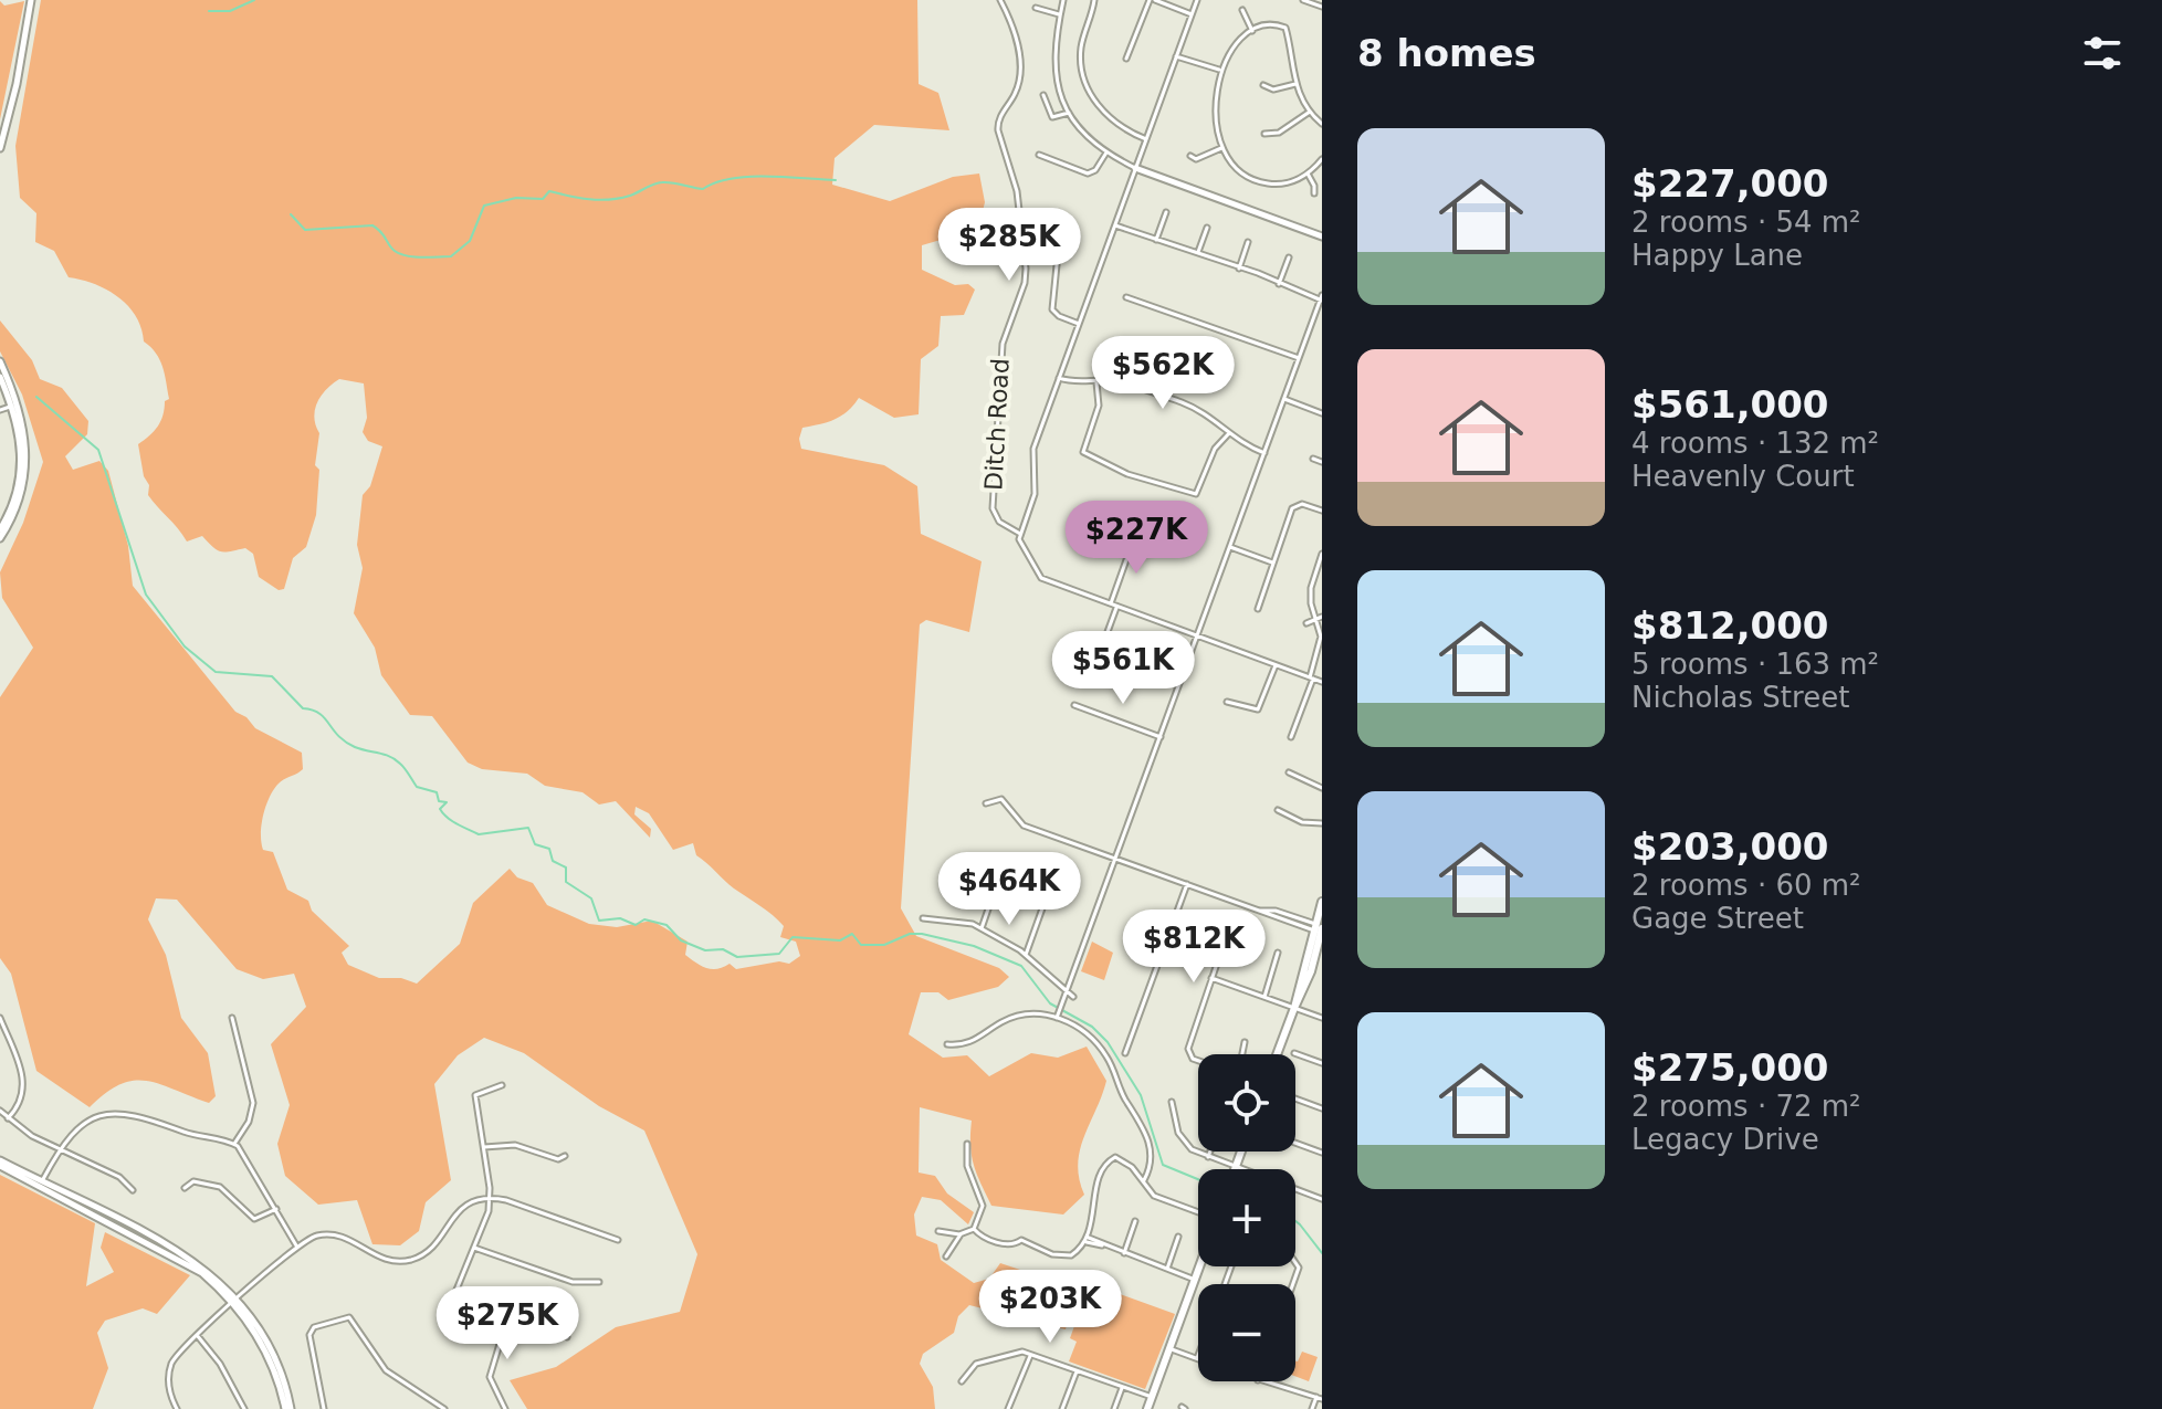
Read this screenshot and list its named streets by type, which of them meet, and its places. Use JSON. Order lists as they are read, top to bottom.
{
  "streets": {
    "street": ["Ditch Road"]
  },
  "page": {
    "heading": "8 homes",
    "list": [
      {
        "name": "$227,000",
        "note": "2 rooms · 54 m² · Happy Lane"
      },
      {
        "name": "$561,000",
        "note": "4 rooms · 132 m² · Heavenly Court"
      },
      {
        "name": "$812,000",
        "note": "5 rooms · 163 m² · Nicholas Street"
      },
      {
        "name": "$203,000",
        "note": "2 rooms · 60 m² · Gage Street"
      },
      {
        "name": "$275,000",
        "note": "2 rooms · 72 m² · Legacy Drive"
      }
    ],
    "price": [
      "$285K",
      "$562K",
      "$227K",
      "$561K",
      "$464K",
      "$812K",
      "$203K",
      "$275K"
    ],
    "map_buttons": ["+", "−"]
  }
}
